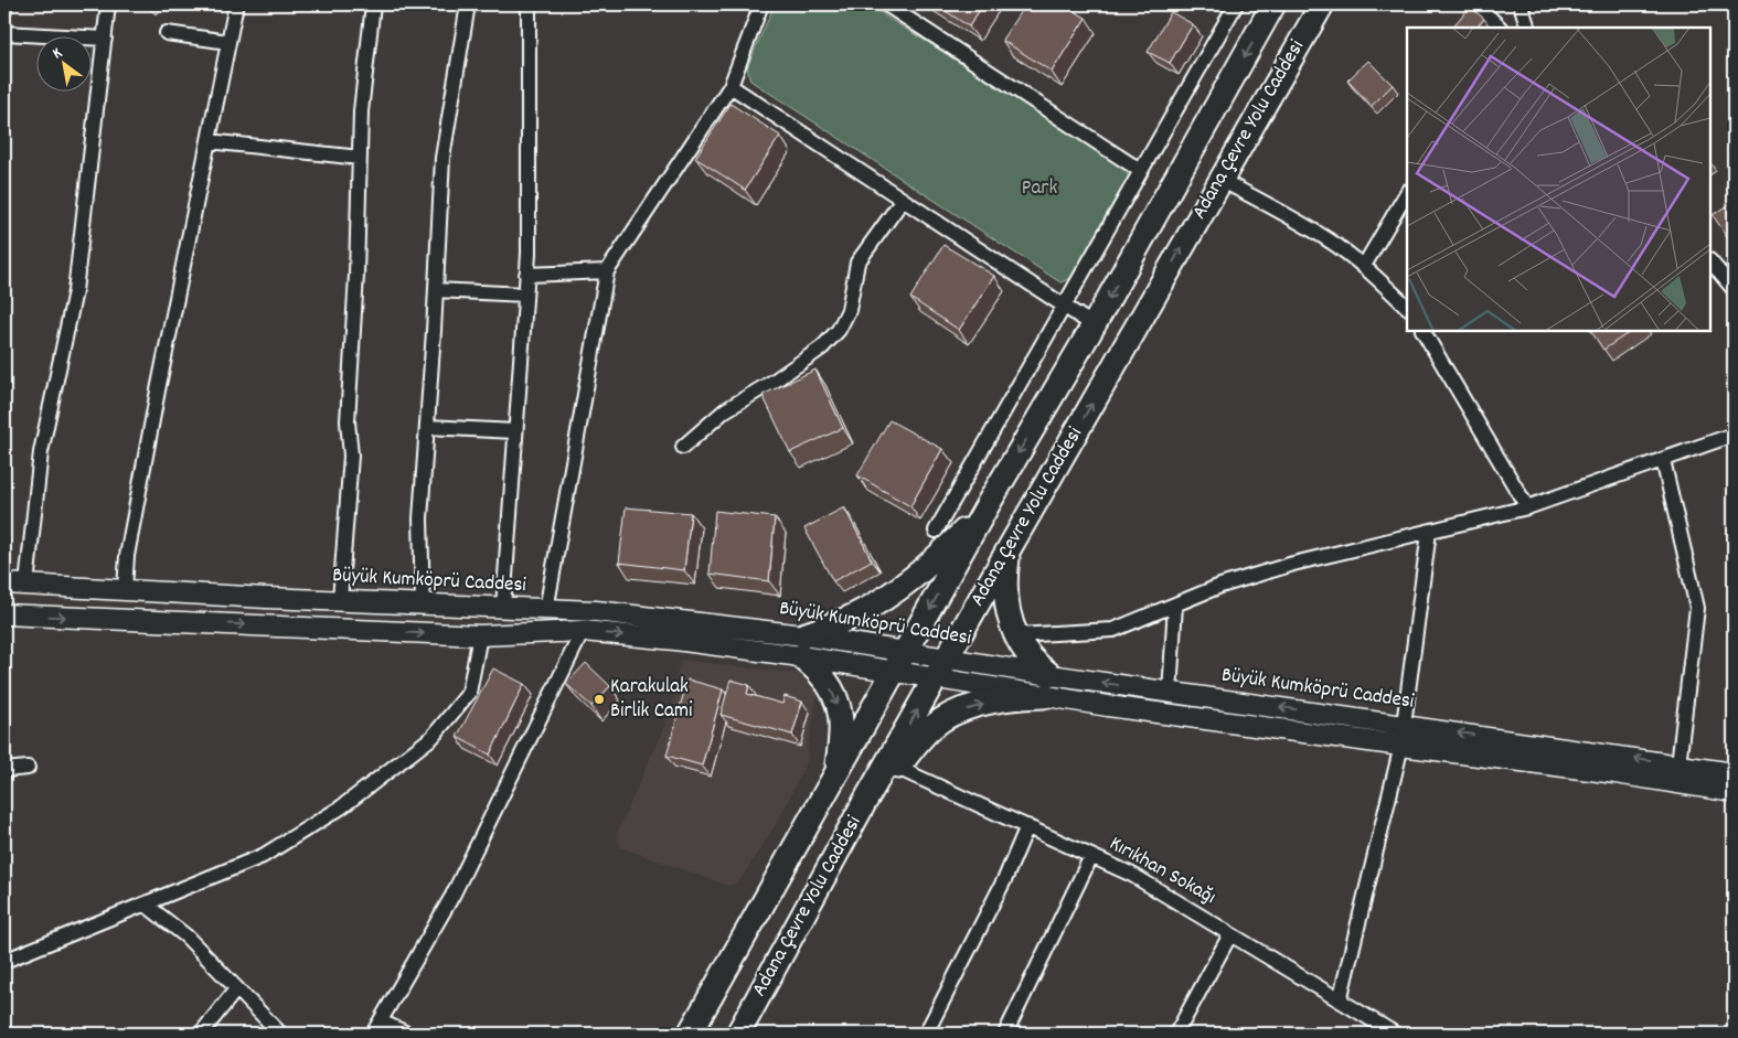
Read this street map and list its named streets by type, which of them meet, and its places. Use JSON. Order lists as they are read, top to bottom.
{
  "streets": {
    "highway": ["Adana Çevre Yolu Caddesi"],
    "main road": ["Büyük Kumköprü Caddesi"],
    "street": ["Kırıkhan Sokağı"]
  },
  "crossings": [
    ["Adana Çevre Yolu Caddesi", "Büyük Kumköprü Caddesi"]
  ],
  "parks": ["Park"],
  "places": ["Karakulak Birlik Cami"],
  "north": "top left"
}
